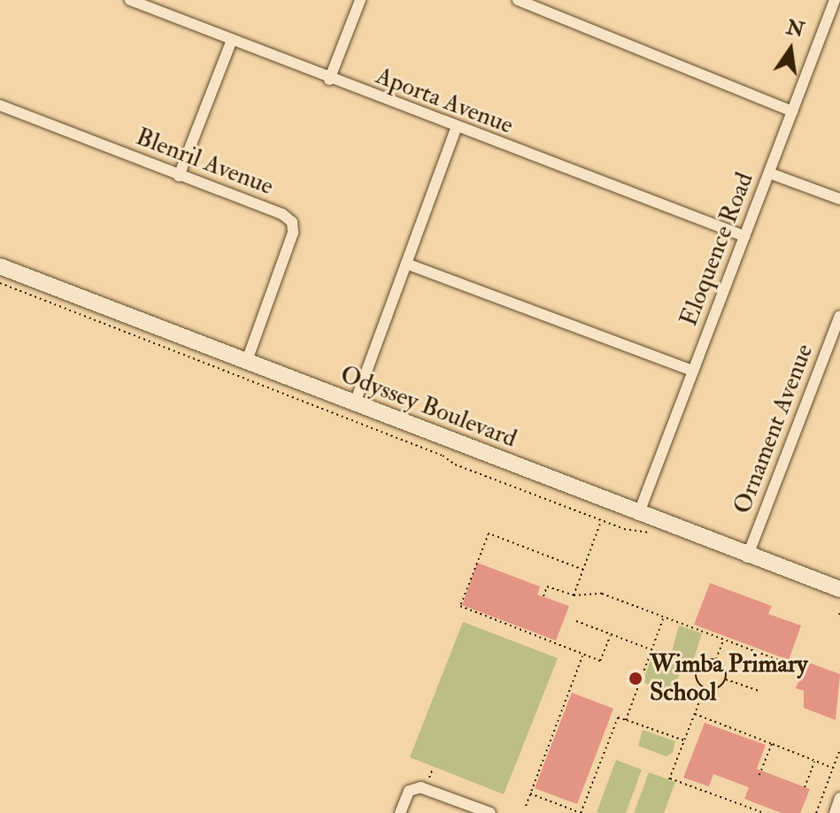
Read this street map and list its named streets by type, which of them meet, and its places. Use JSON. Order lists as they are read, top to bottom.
{
  "streets": {
    "street": [
      "Aporta Avenue",
      "Blenril Avenue",
      "Eloquence Road",
      "Odyssey Boulevard",
      "Ornament Avenue"
    ]
  },
  "crossings": [
    ["Aporta Avenue", "Eloquence Road"],
    ["Blenril Avenue", "Odyssey Boulevard"],
    ["Eloquence Road", "Odyssey Boulevard"],
    ["Odyssey Boulevard", "Ornament Avenue"]
  ],
  "places": ["Wimba Primary School"],
  "north": "top"
}
